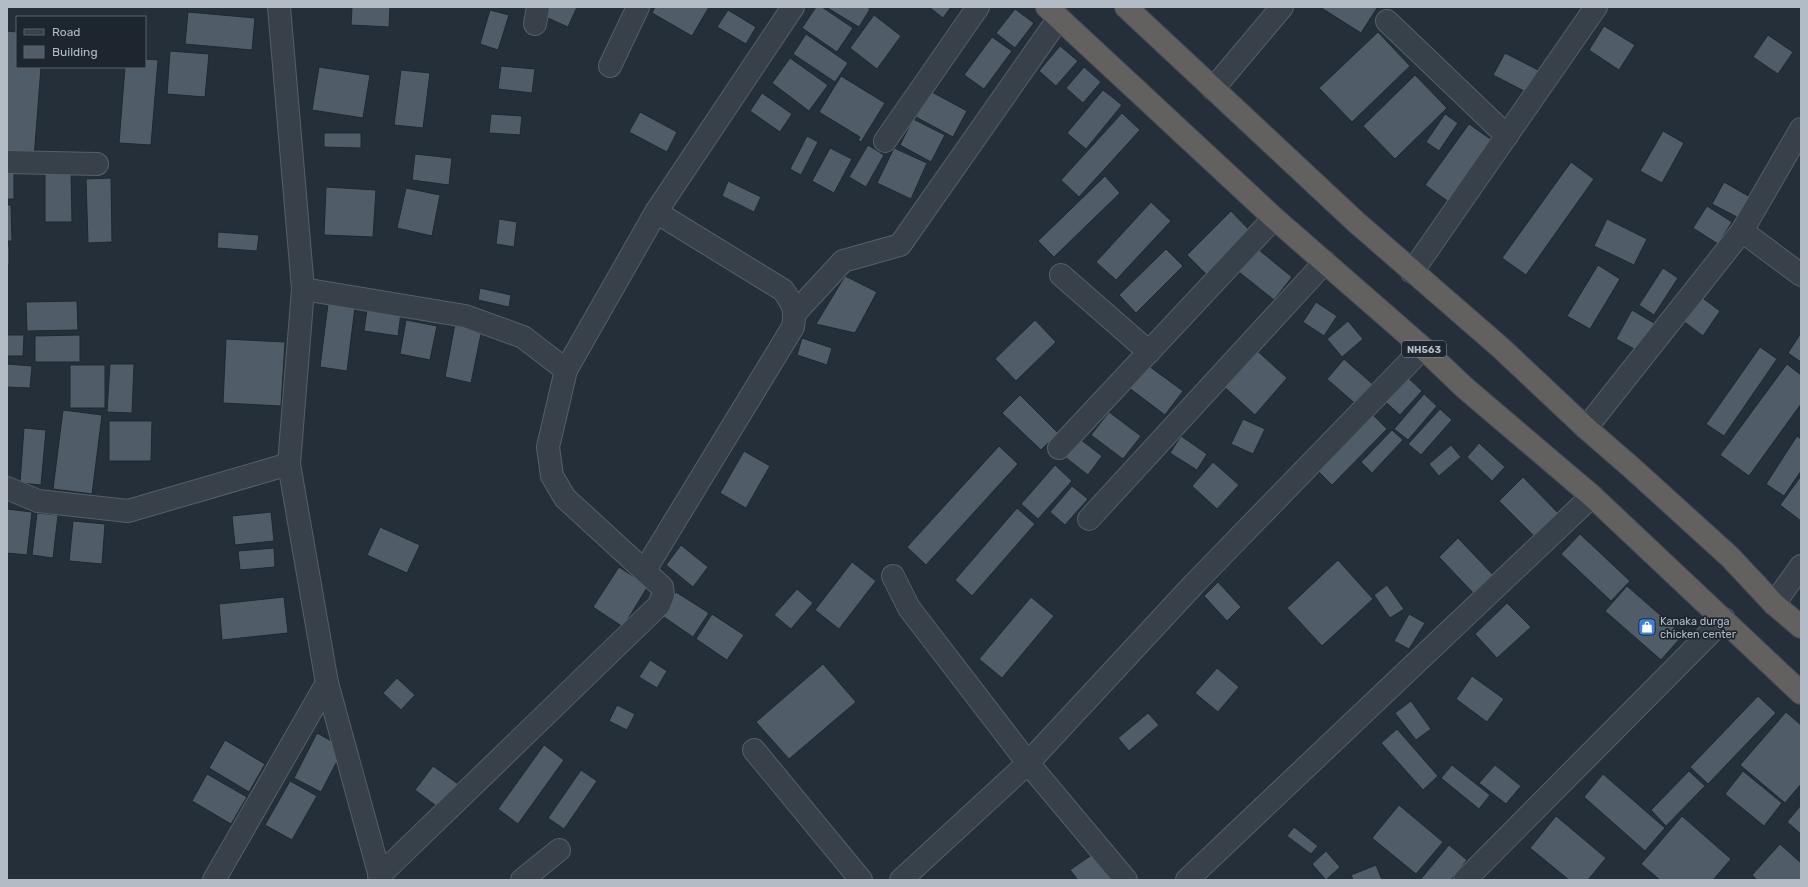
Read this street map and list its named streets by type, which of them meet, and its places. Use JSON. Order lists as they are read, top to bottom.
{
  "streets": {
    "highway": ["NH563"]
  },
  "places": {
    "shop": ["Kanaka durga chicken center"]
  },
  "legend": ["Road", "Building"]
}
